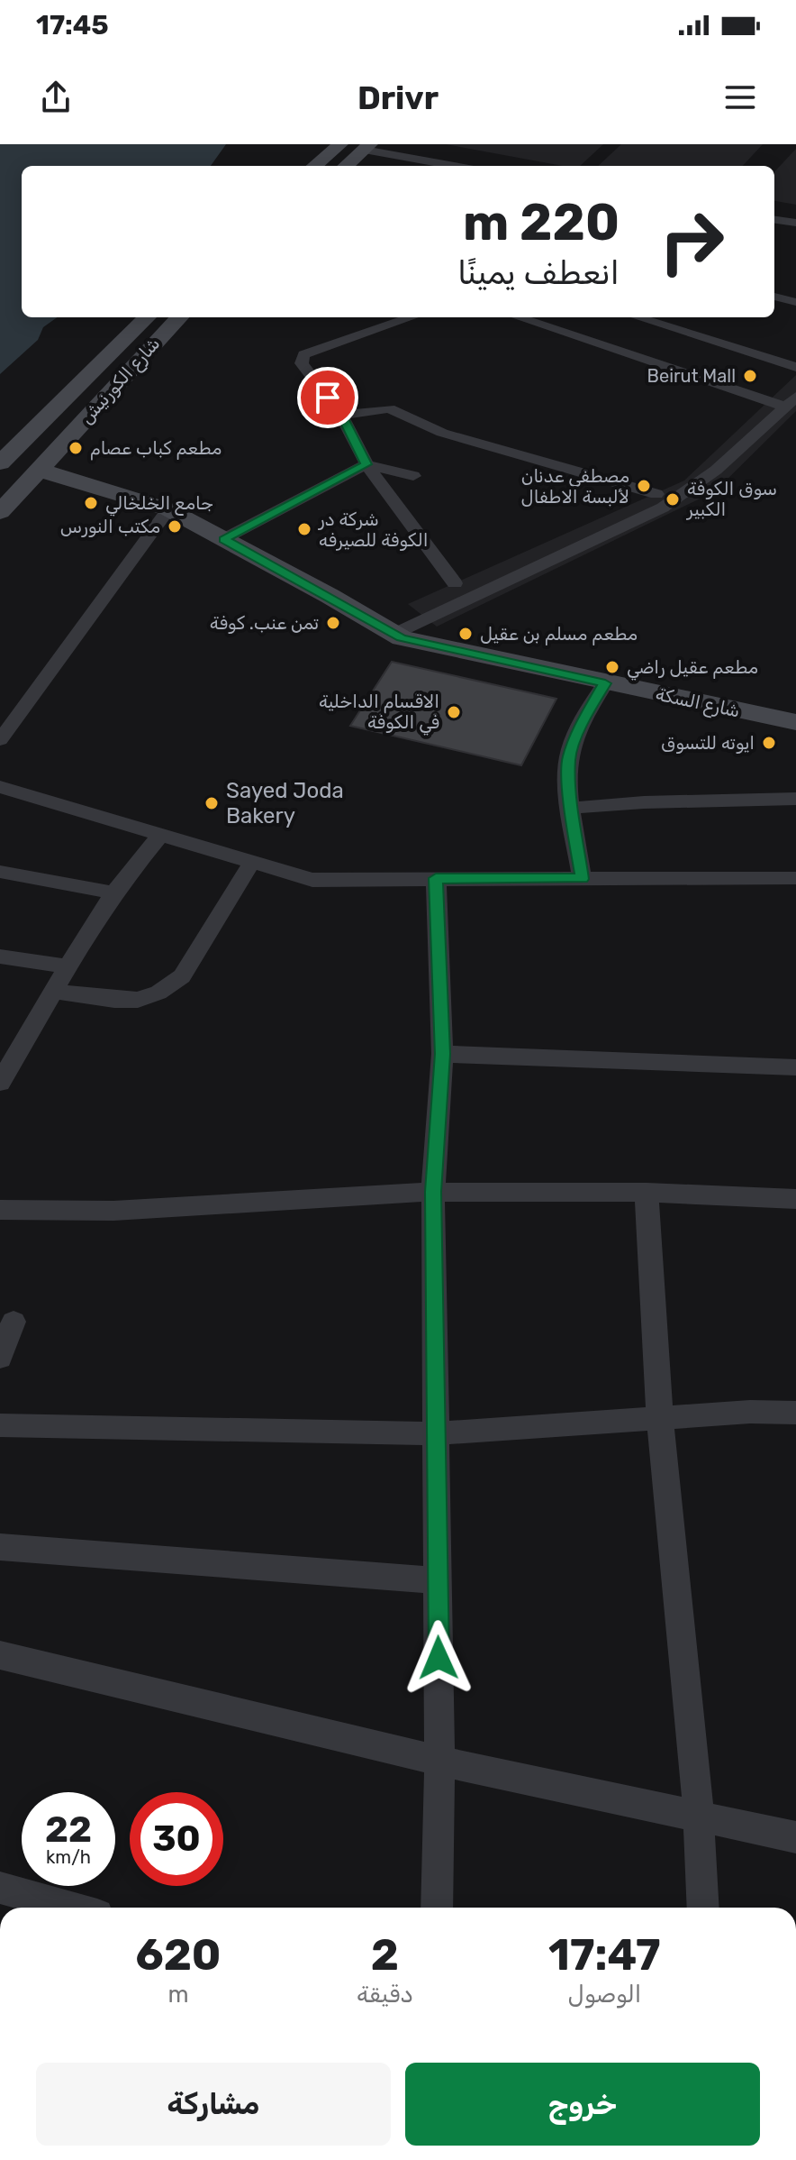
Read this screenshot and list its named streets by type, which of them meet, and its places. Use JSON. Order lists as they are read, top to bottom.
{
  "streets": {
    "street": ["شارع الكورنيش", "شارع السكة"]
  },
  "crossings": [
    ["شارع الكورنيش", "شارع السكة"]
  ],
  "places": [
    "Beirut Mall",
    "مطعم كباب عصام",
    "مصطفى عدنان لألبسة الاطفال",
    "سوق الكوفة الكبير",
    "جامع الخلخالي",
    "مكتب النورس",
    "شركة در الكوفة للصيرفه",
    "تمن عنب. كوفة",
    "مطعم مسلم بن عقيل",
    "مطعم عقيل راضي",
    "الاقسام الداخلية في الكوفة",
    "ايوته للتسوق",
    "Sayed Joda Bakery"
  ],
  "page": {
    "status": "17:45",
    "header": "Drivr",
    "turn": ["220 m", "انعطف يمينًا"],
    "speed": "22 km/h",
    "limit": "30",
    "eta": [
      "17:47",
      "الوصول",
      "2",
      "دقيقة",
      "620",
      "m"
    ],
    "buttons": ["خروج", "مشاركة"]
  }
}
